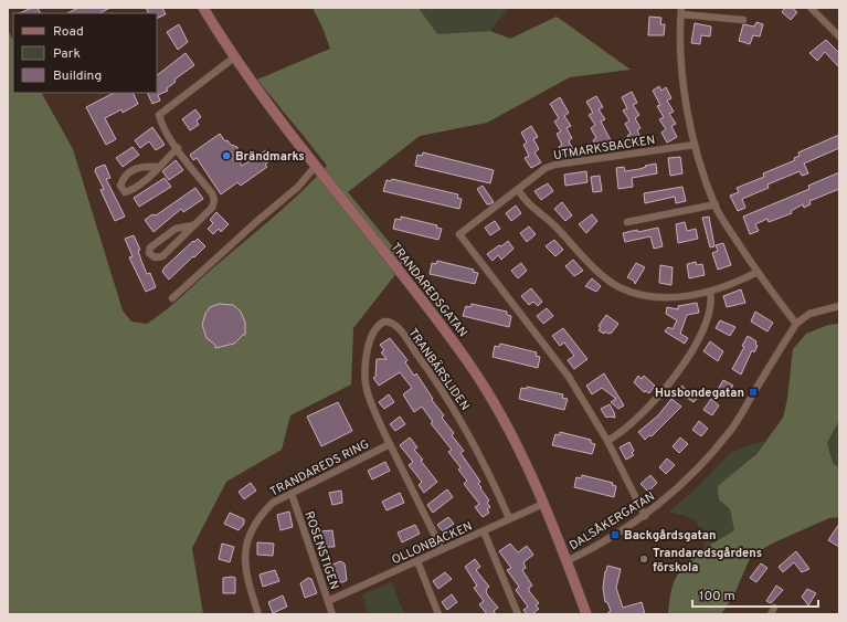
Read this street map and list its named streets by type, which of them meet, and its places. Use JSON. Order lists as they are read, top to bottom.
{
  "streets": {
    "street": [
      "UTMARKSBACKEN",
      "TRANDAREDSGATAN",
      "TRANBÄRSLIDEN",
      "TRANDAREDS RING",
      "DALSÅKERGATAN",
      "OLLONBACKEN",
      "ROSENSTIGEN"
    ]
  },
  "crossings": [
    ["TRANDAREDSGATAN", "DALSÅKERGATAN"],
    ["TRANDAREDSGATAN", "OLLONBACKEN"],
    ["TRANBÄRSLIDEN", "TRANDAREDS RING"],
    ["TRANBÄRSLIDEN", "OLLONBACKEN"],
    ["TRANDAREDS RING", "ROSENSTIGEN"],
    ["OLLONBACKEN", "ROSENSTIGEN"]
  ],
  "places": {
    "other": ["Brändmarks", "Trandaredsgårdens förskola"],
    "transit": ["Husbondegatan", "Backgårdsgatan"]
  },
  "legend": ["Road", "Park", "Building"],
  "scale_bar": "100 m"
}
